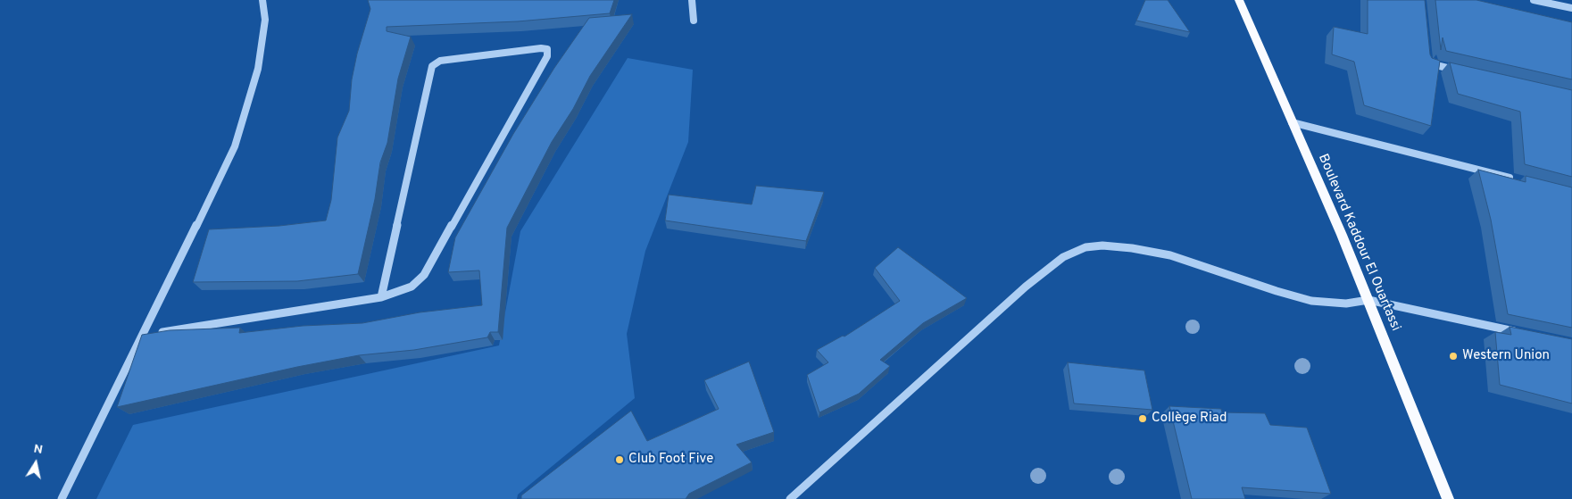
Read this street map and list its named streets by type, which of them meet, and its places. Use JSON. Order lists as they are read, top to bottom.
{
  "streets": {
    "main road": ["Boulevard Kaddour El Ouartassi"]
  },
  "places": ["Western Union", "Collège Riad", "Club Foot Five"],
  "north": "top"
}
